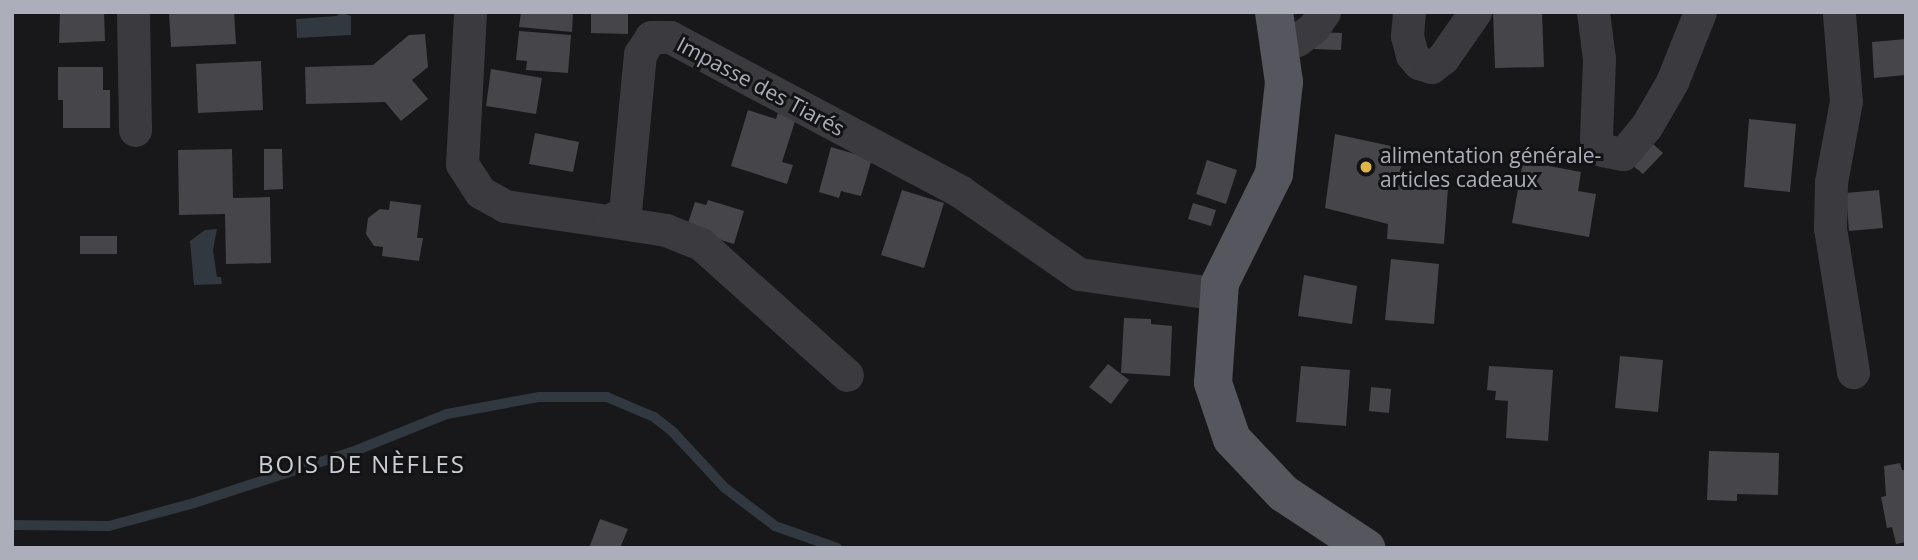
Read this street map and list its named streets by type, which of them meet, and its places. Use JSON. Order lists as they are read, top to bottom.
{
  "streets": {
    "street": ["Impasse des Tiarés"]
  },
  "districts": ["BOIS DE NÈFLES"],
  "places": ["alimentation générale- articles cadeaux"]
}
